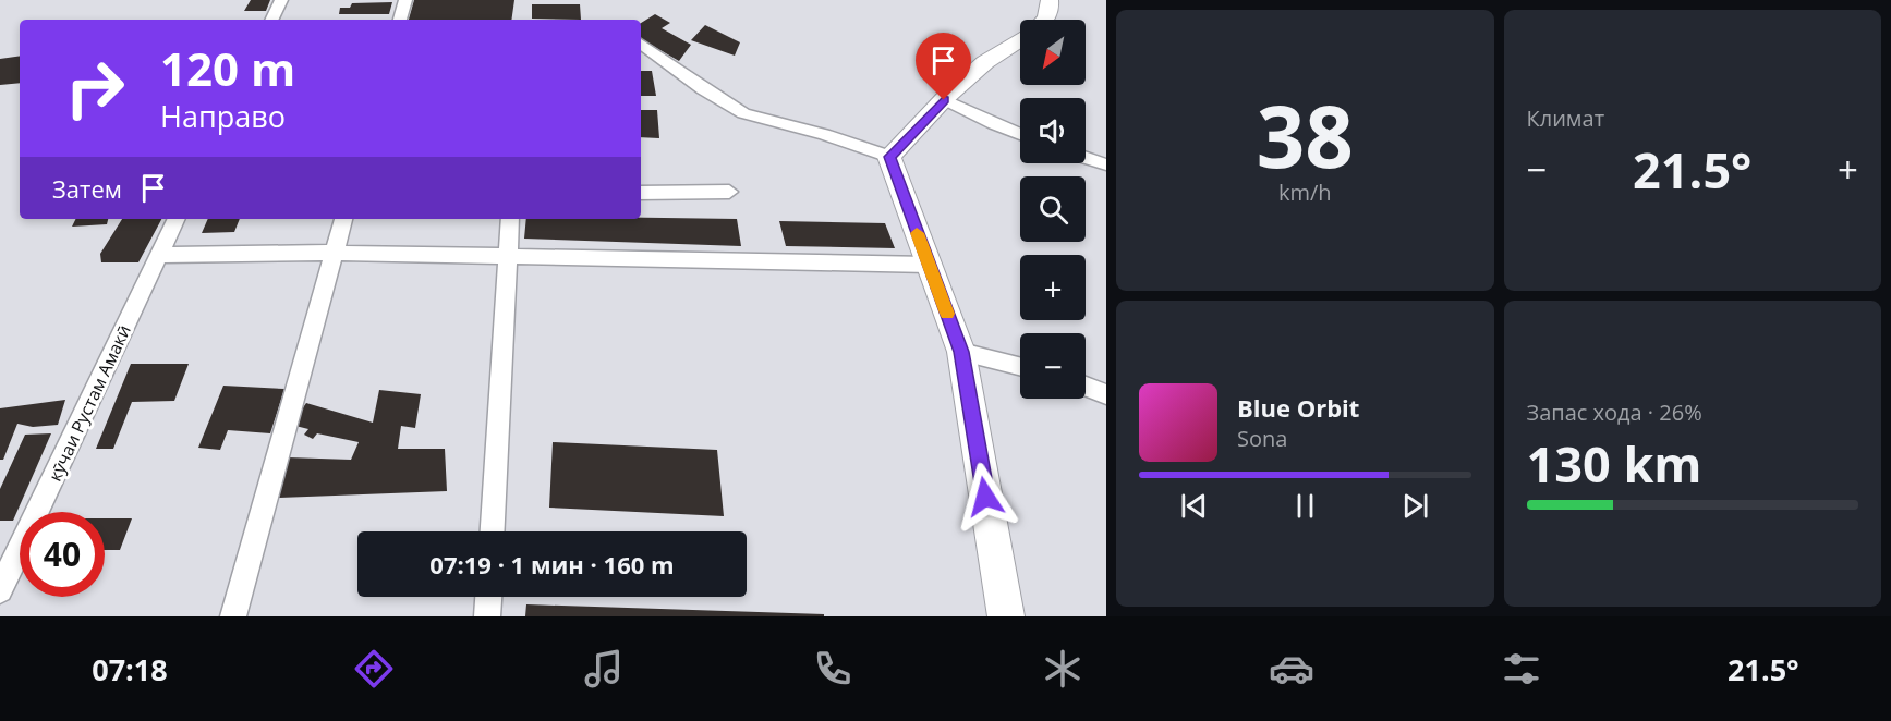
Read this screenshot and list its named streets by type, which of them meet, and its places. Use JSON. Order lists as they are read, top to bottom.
{
  "streets": {
    "street": ["кӯчаи Рустам Амакӣ"]
  },
  "north": "bottom left",
  "page": {
    "tile": [
      ["38", "km/h"],
      "Климат",
      ["Запас хода · 26%", "130 km"]
    ],
    "map_buttons": ["+", "−"],
    "turn": ["120 m", "Направо"],
    "heat": ["−", "21.5°", "+"],
    "then": "Затем",
    "song": ["Blue Orbit", "Sona"],
    "limit": "40",
    "trip": "07:19 · 1 мин · 160 m",
    "tabs": ["07:18", "21.5°"]
  }
}
